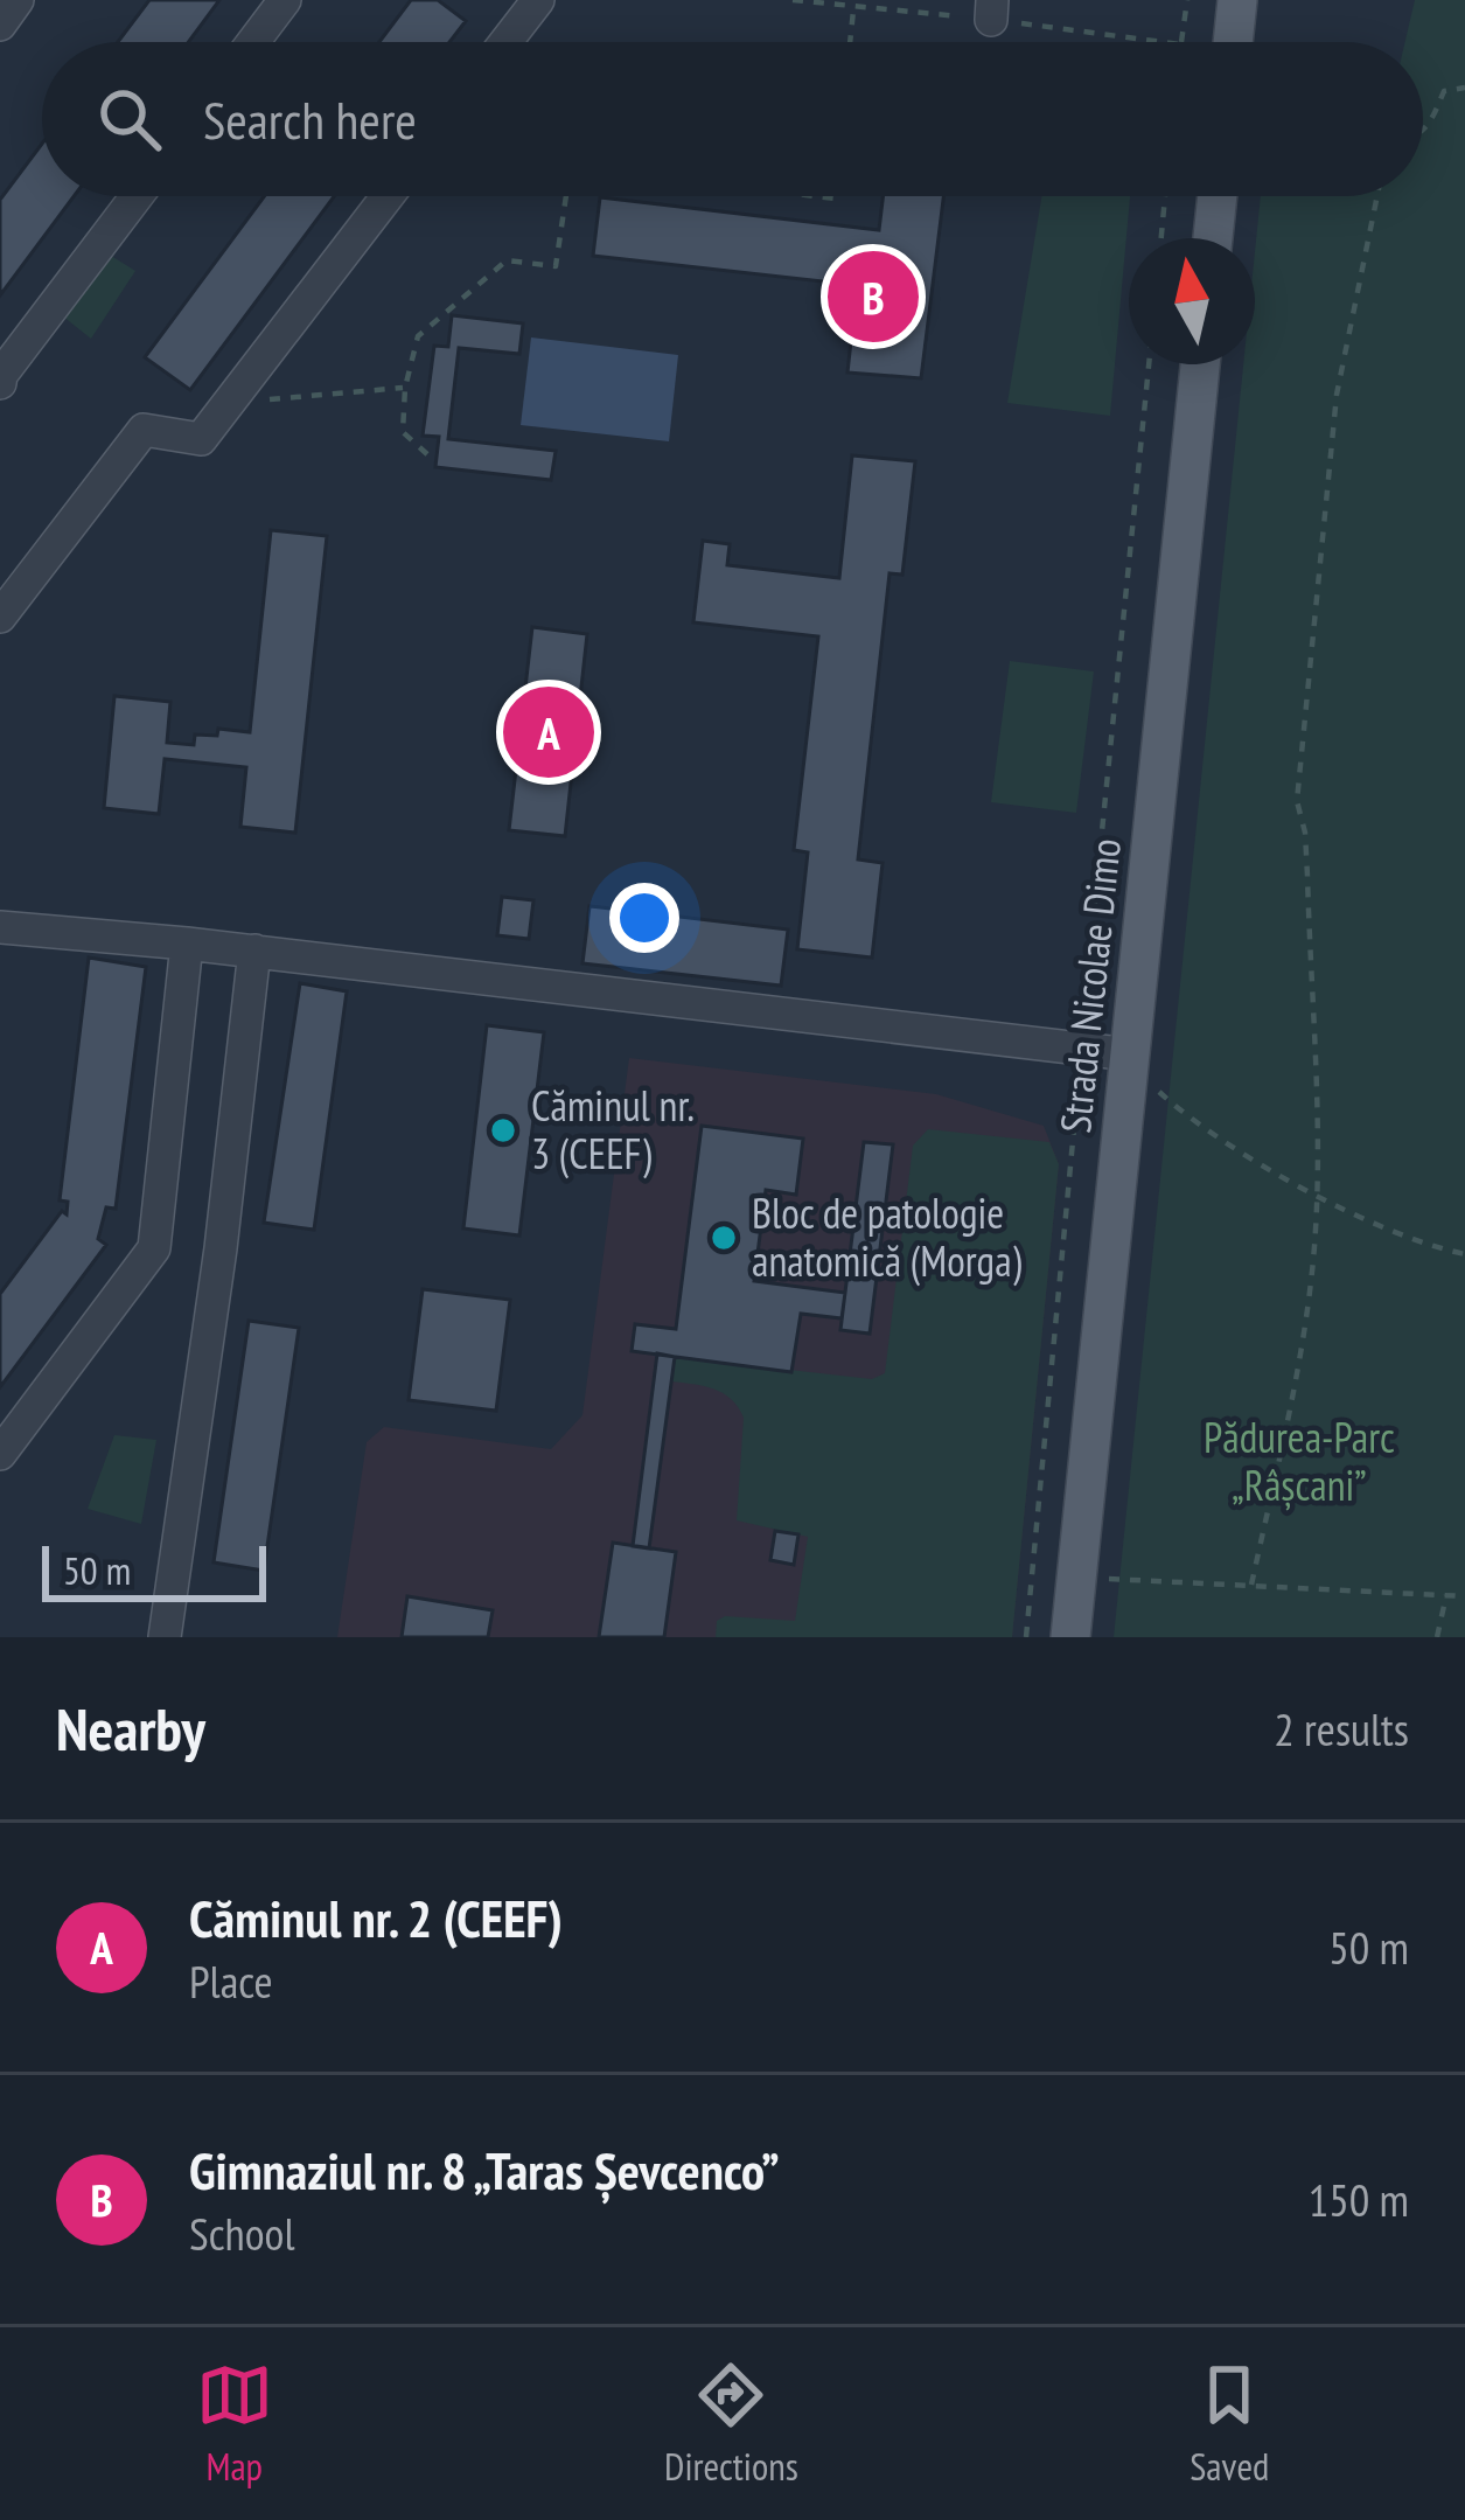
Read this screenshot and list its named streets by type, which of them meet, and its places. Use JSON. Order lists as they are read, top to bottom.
{
  "streets": {
    "main road": ["Strada Nicolae Dimo"]
  },
  "parks": ["Pădurea-Parc „Râșcani”"],
  "places": ["Căminul nr. 3 (CEEF)", "Bloc de patologie anatomică (Morga)"],
  "scale_bar": "50 m",
  "north": "top",
  "page": {
    "search": "Search here",
    "pins": ["B", "A"],
    "scale": "50 m",
    "heading": ["Nearby", "2 results"],
    "list": [
      {
        "mark": "A",
        "name": "Căminul nr. 2 (CEEF)",
        "note": "Place",
        "value": "50 m"
      },
      {
        "mark": "B",
        "name": "Gimnaziul nr. 8 „Taras Șevcenco”",
        "note": "School",
        "value": "150 m"
      }
    ],
    "nav": ["Map", "Directions", "Saved"]
  }
}
